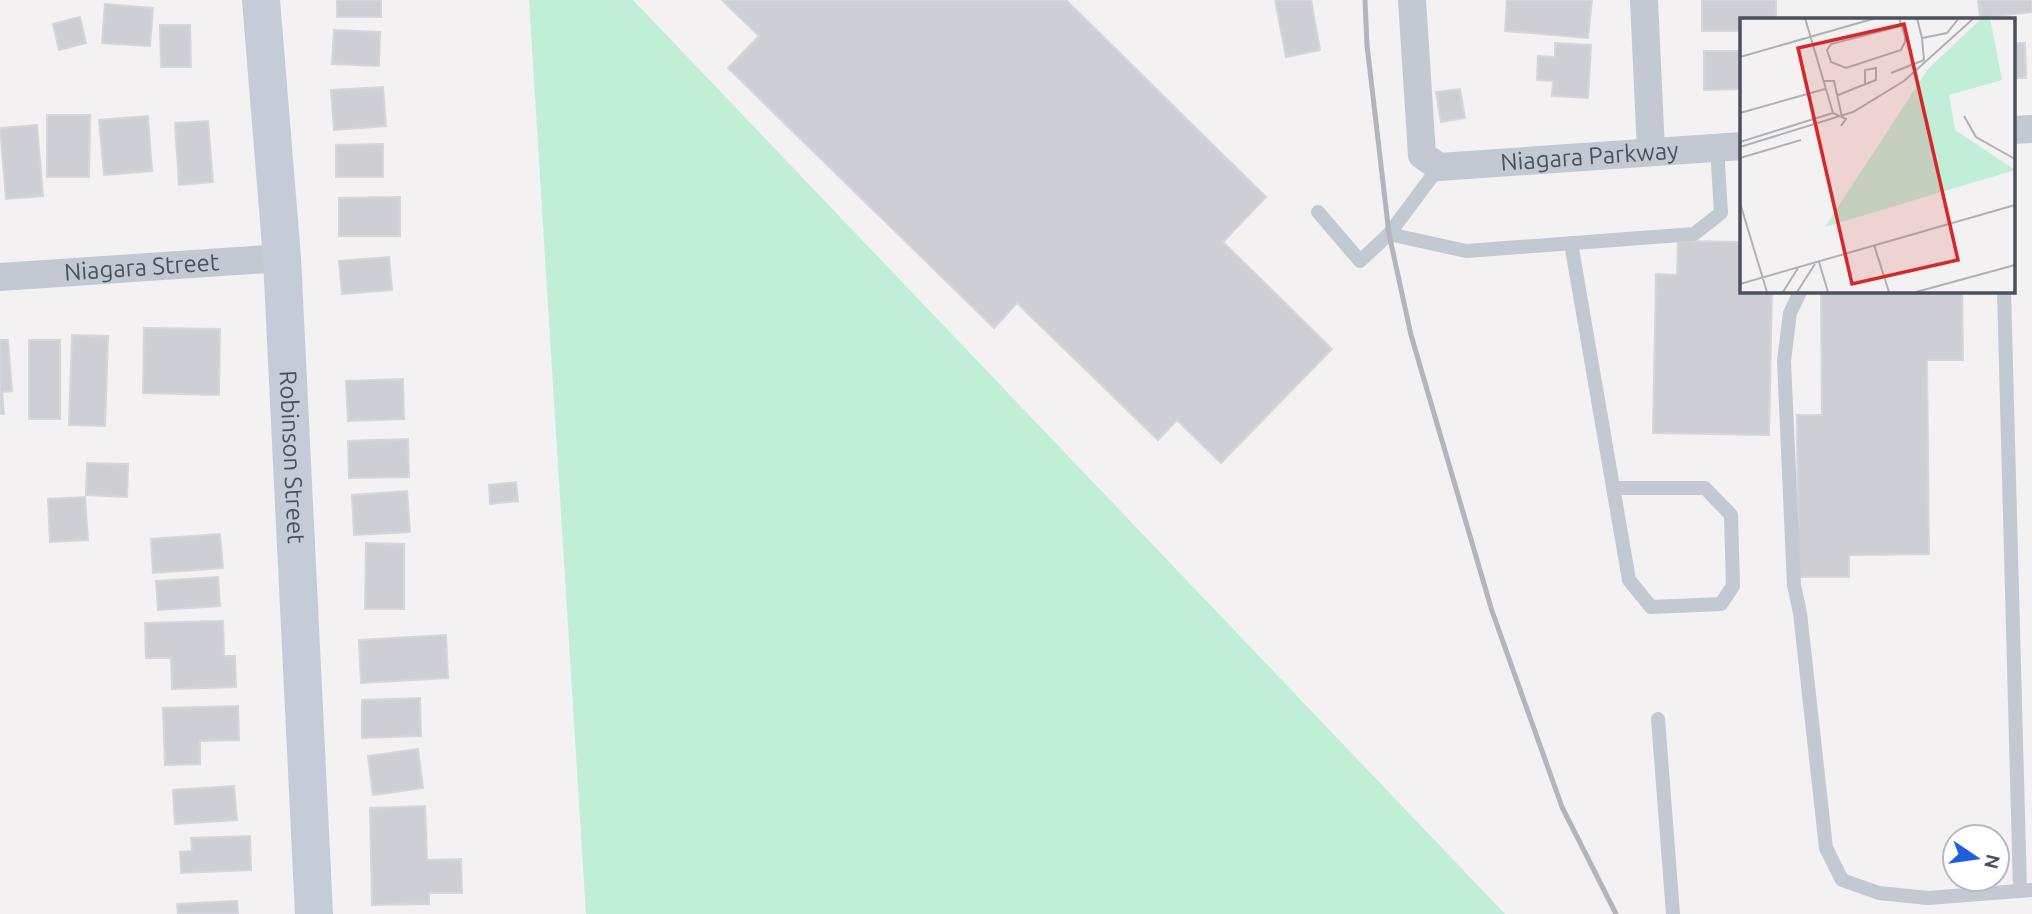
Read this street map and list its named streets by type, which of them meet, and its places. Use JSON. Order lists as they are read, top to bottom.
{
  "streets": {
    "street": ["Niagara Parkway", "Niagara Street", "Robinson Street"]
  },
  "crossings": [
    ["Niagara Street", "Robinson Street"]
  ],
  "north": "right"
}
